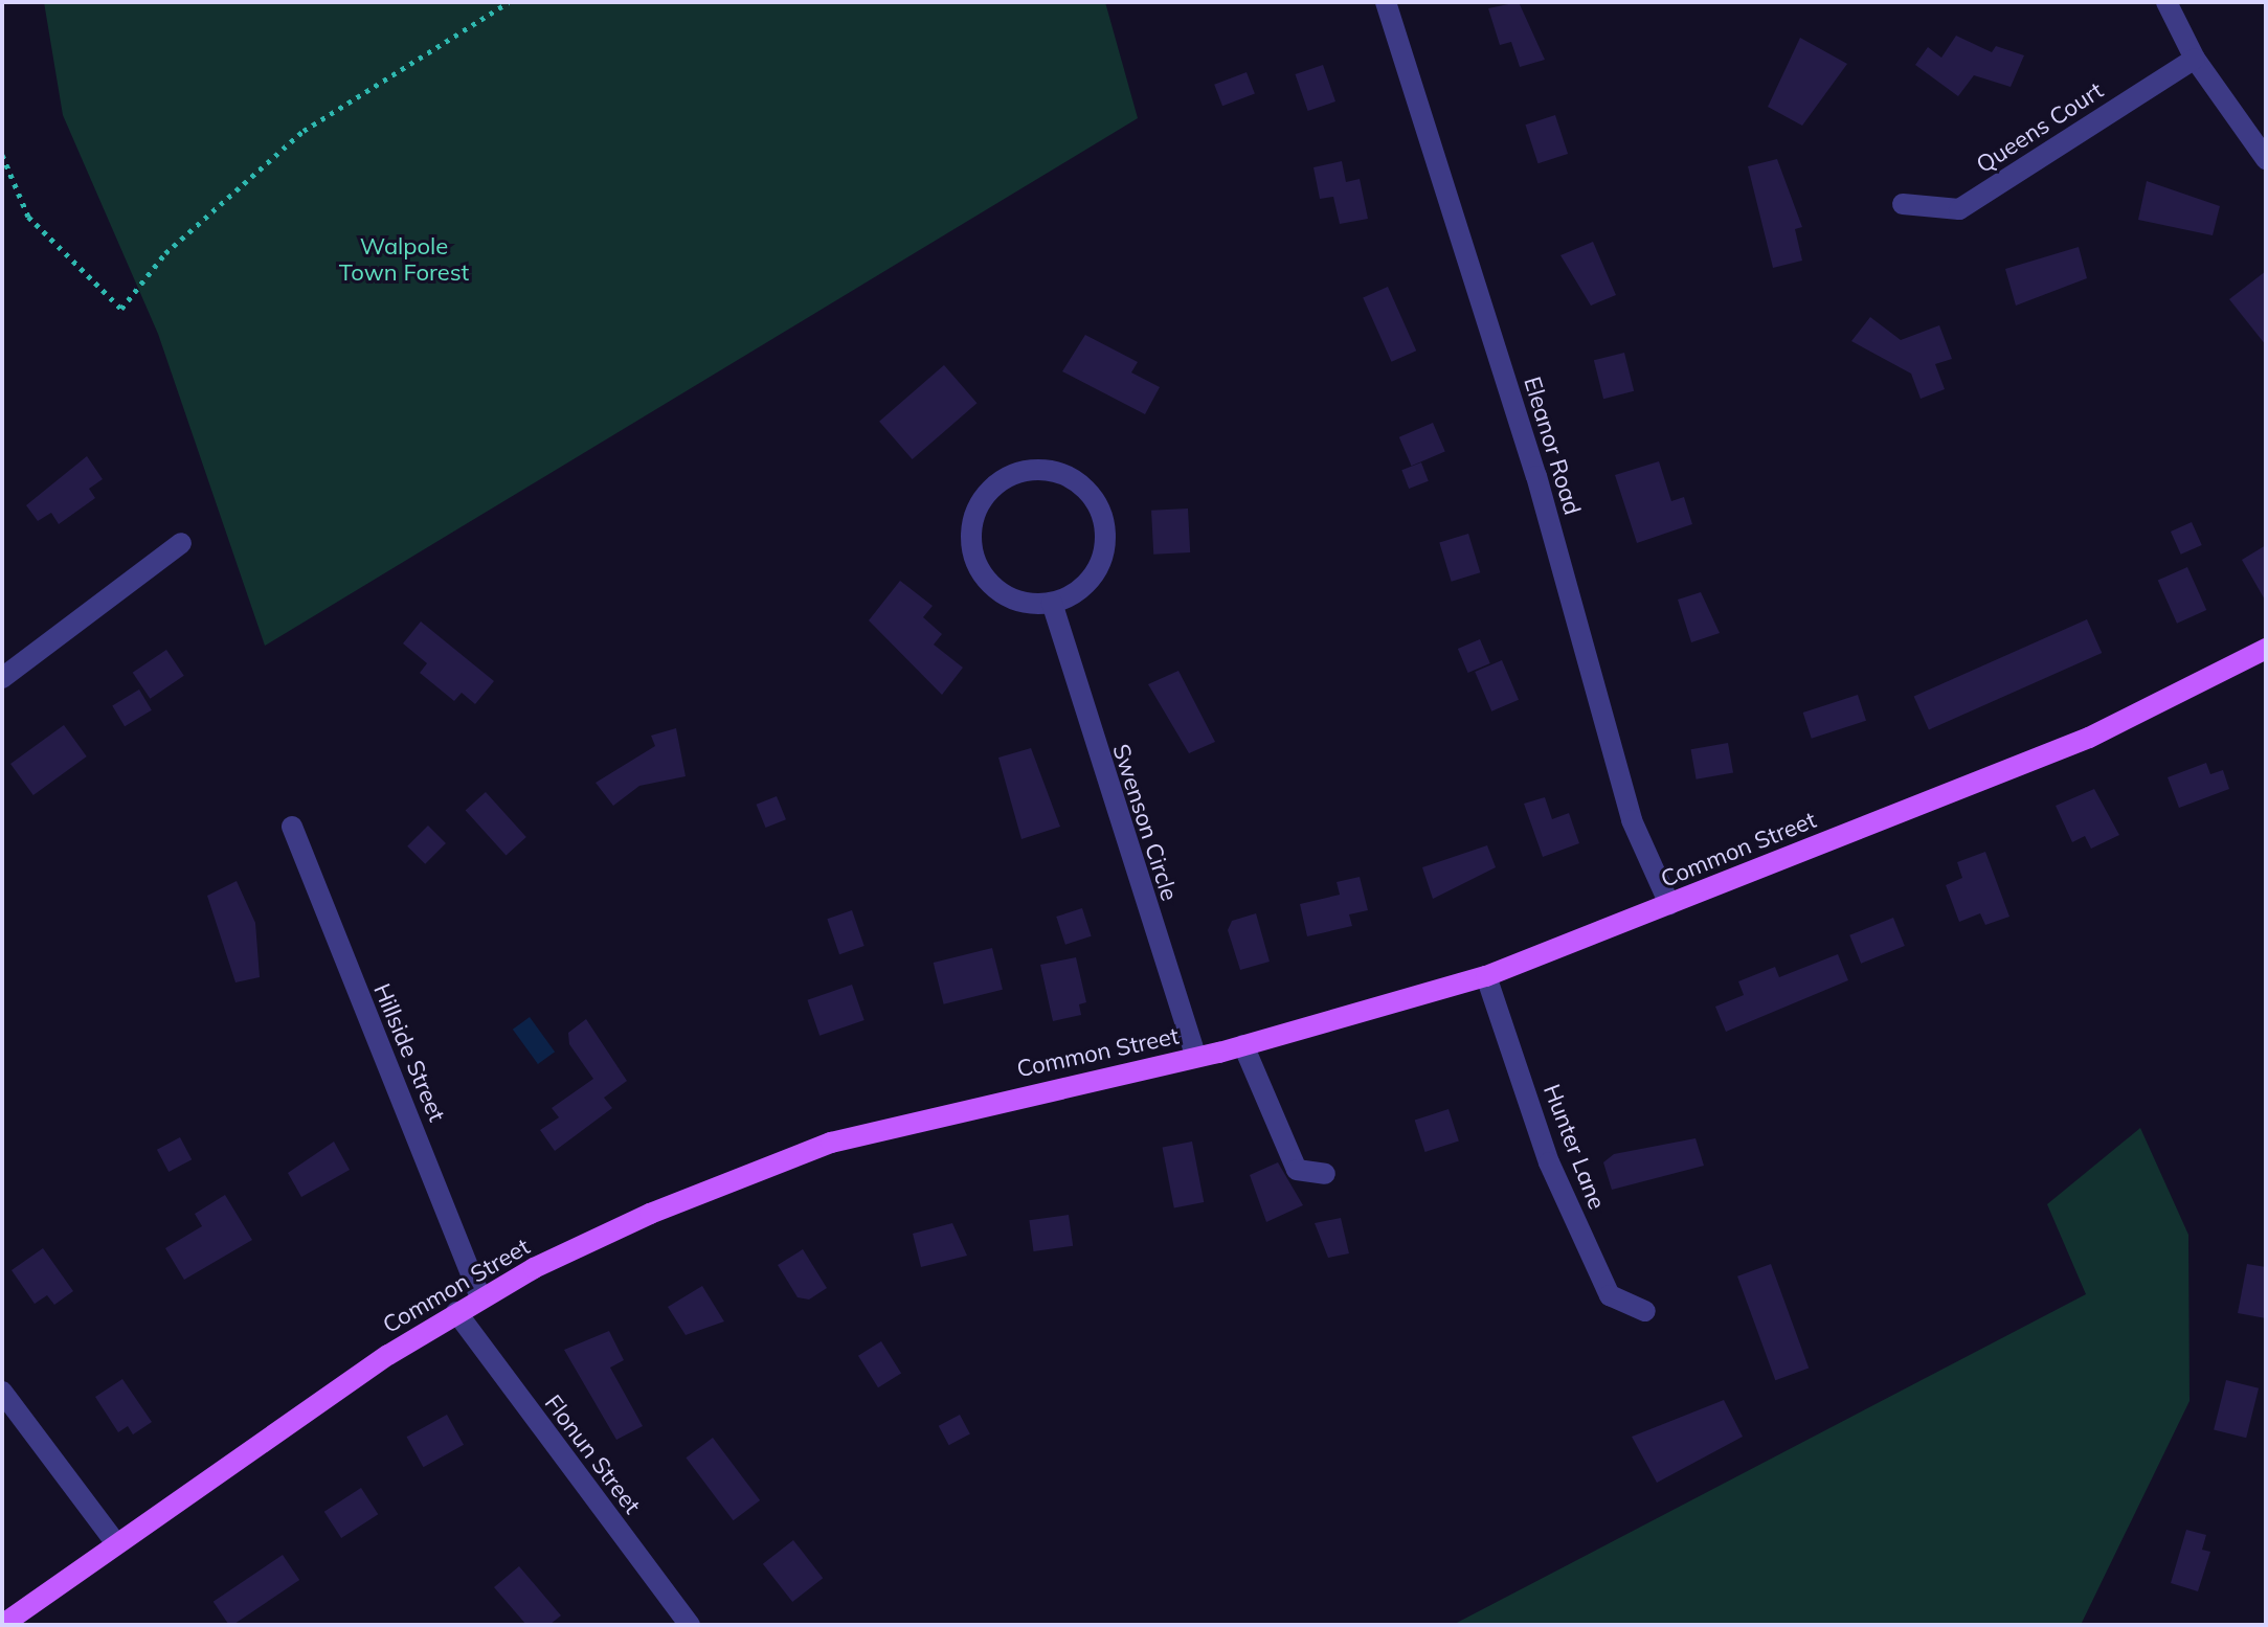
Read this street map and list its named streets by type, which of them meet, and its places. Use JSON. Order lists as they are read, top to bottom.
{
  "streets": {
    "main road": ["Common Street"],
    "street": [
      "Queens Court",
      "Eleanor Road",
      "Swenson Circle",
      "Hillside Street",
      "Hunter Lane",
      "Flonun Street"
    ]
  },
  "crossings": [
    ["Eleanor Road", "Common Street"],
    ["Swenson Circle", "Common Street"],
    ["Common Street", "Hillside Street"],
    ["Common Street", "Hunter Lane"],
    ["Common Street", "Flonun Street"]
  ],
  "parks": ["Walpole Town Forest"]
}
